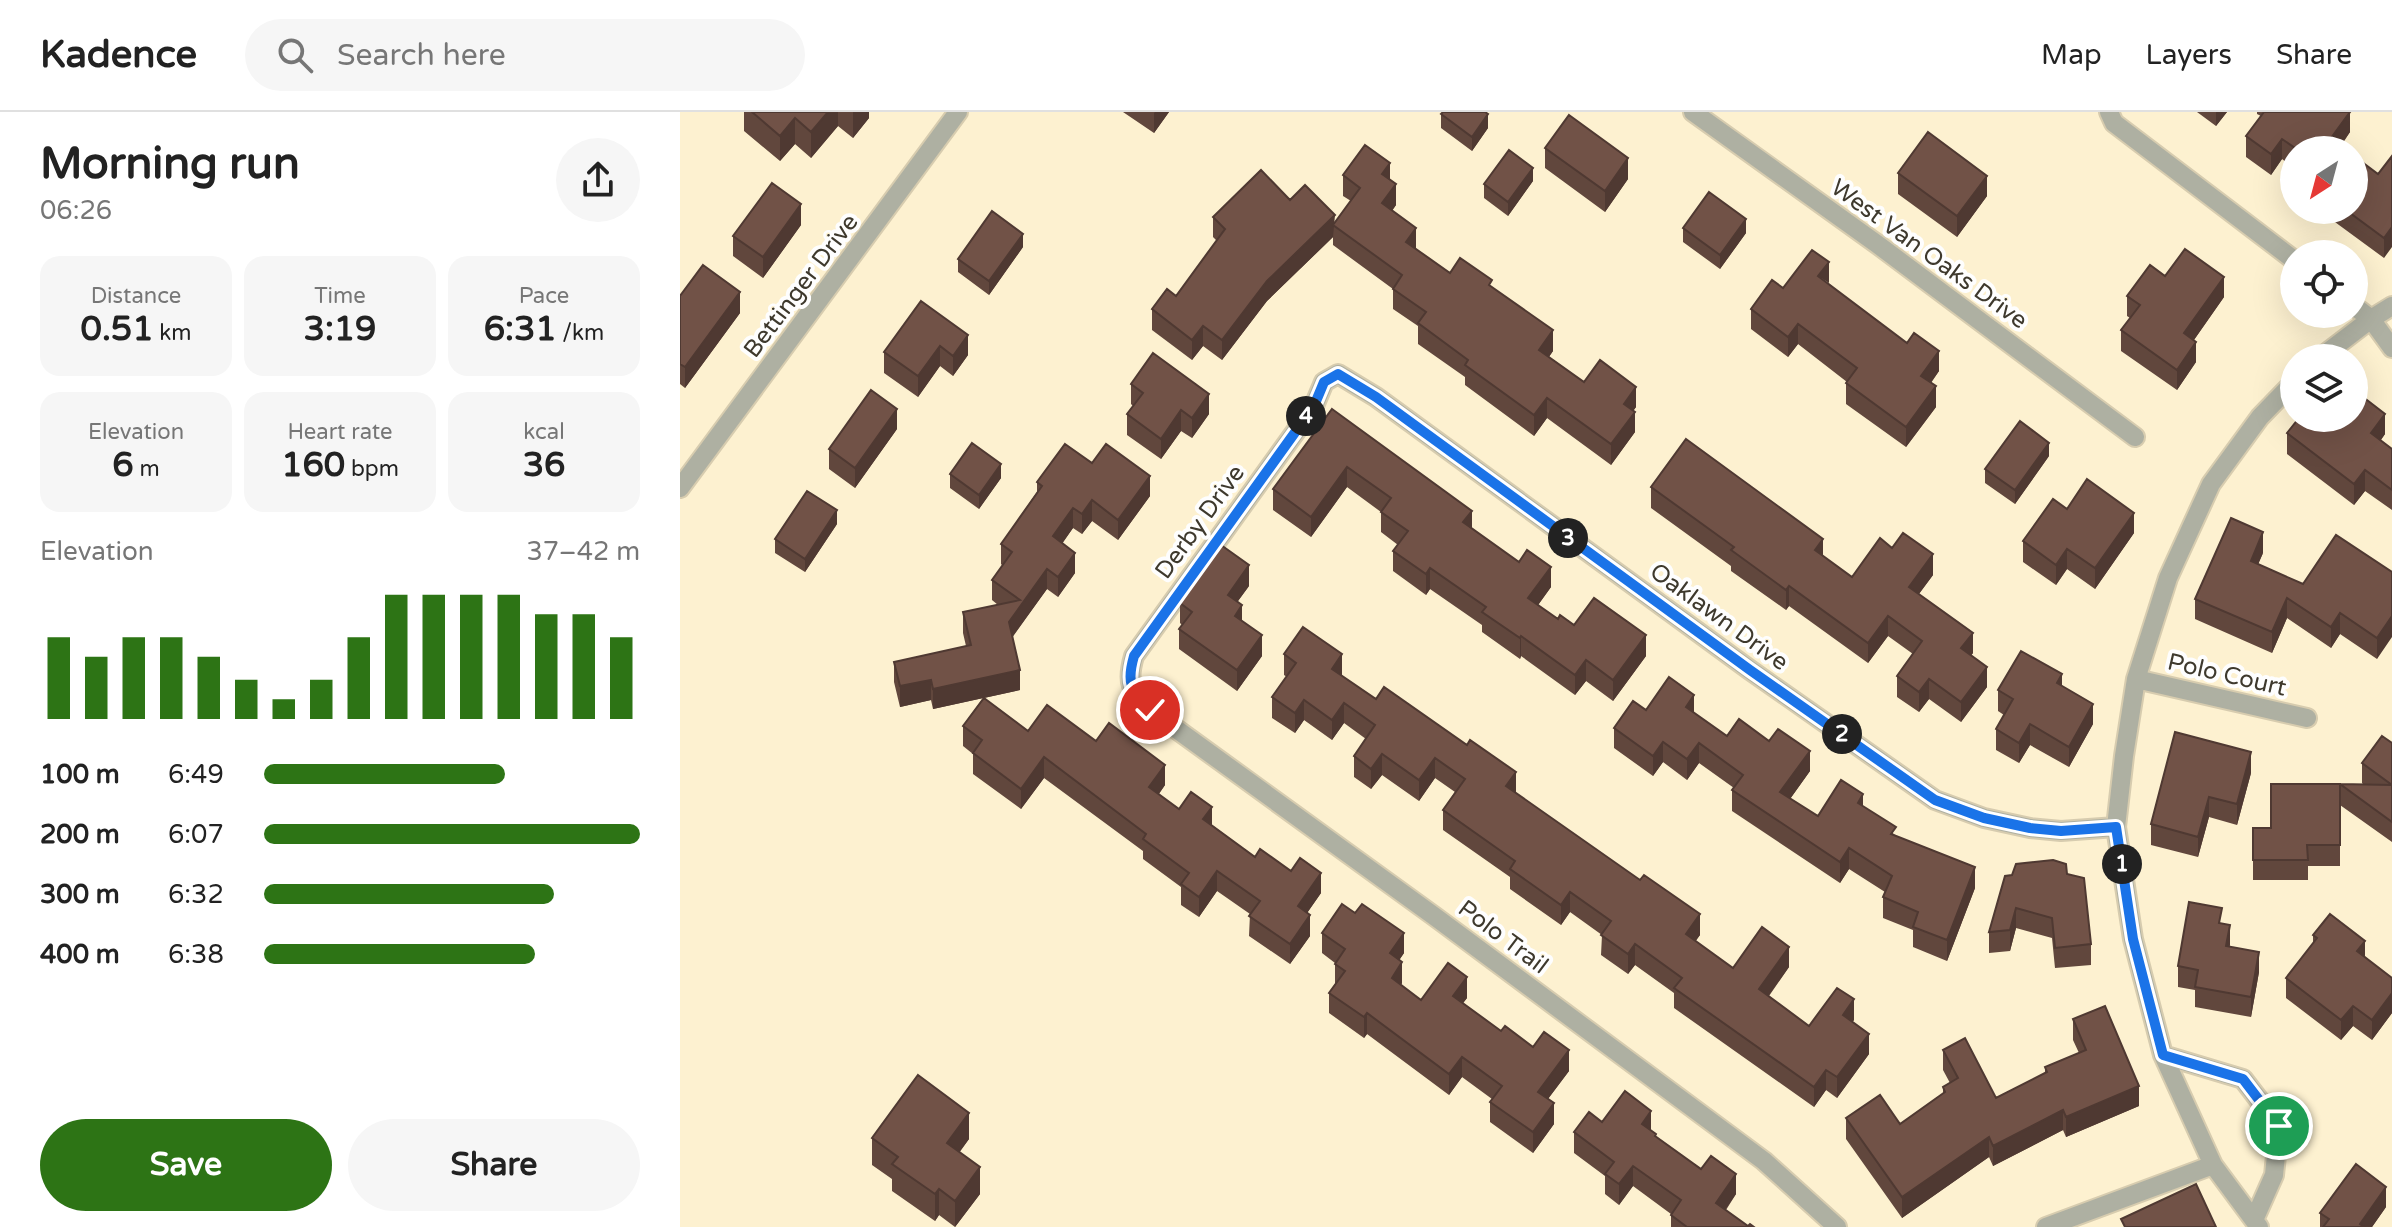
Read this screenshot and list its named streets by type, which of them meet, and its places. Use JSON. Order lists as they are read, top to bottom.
{
  "streets": {
    "street": [
      "West Van Oaks Drive",
      "Bettinger Drive",
      "Derby Drive",
      "Oaklawn Drive",
      "Polo Court",
      "Polo Trail"
    ]
  },
  "crossings": [
    ["Derby Drive", "Oaklawn Drive"],
    ["Derby Drive", "Polo Trail"]
  ],
  "north": "bottom left",
  "page": {
    "header": "Kadence",
    "search": "Search here",
    "nav": ["Map", "Layers", "Share"],
    "heading": ["Morning run", "06:26"],
    "stats": [
      ["Distance", "0.51 km"],
      ["Time", "3:19"],
      ["Pace", "6:31 /km"],
      ["Elevation", "6 m"],
      ["Heart rate", "160 bpm"],
      ["kcal", "36"]
    ],
    "pins": [
      "4",
      "3",
      "2",
      "1"
    ],
    "chart": ["Elevation", "37–42 m"],
    "list": [
      {
        "name": "100 m",
        "note": "6:49"
      },
      {
        "name": "200 m",
        "note": "6:07"
      },
      {
        "name": "300 m",
        "note": "6:32"
      },
      {
        "name": "400 m",
        "note": "6:38"
      }
    ],
    "buttons": ["Save", "Share"]
  }
}
